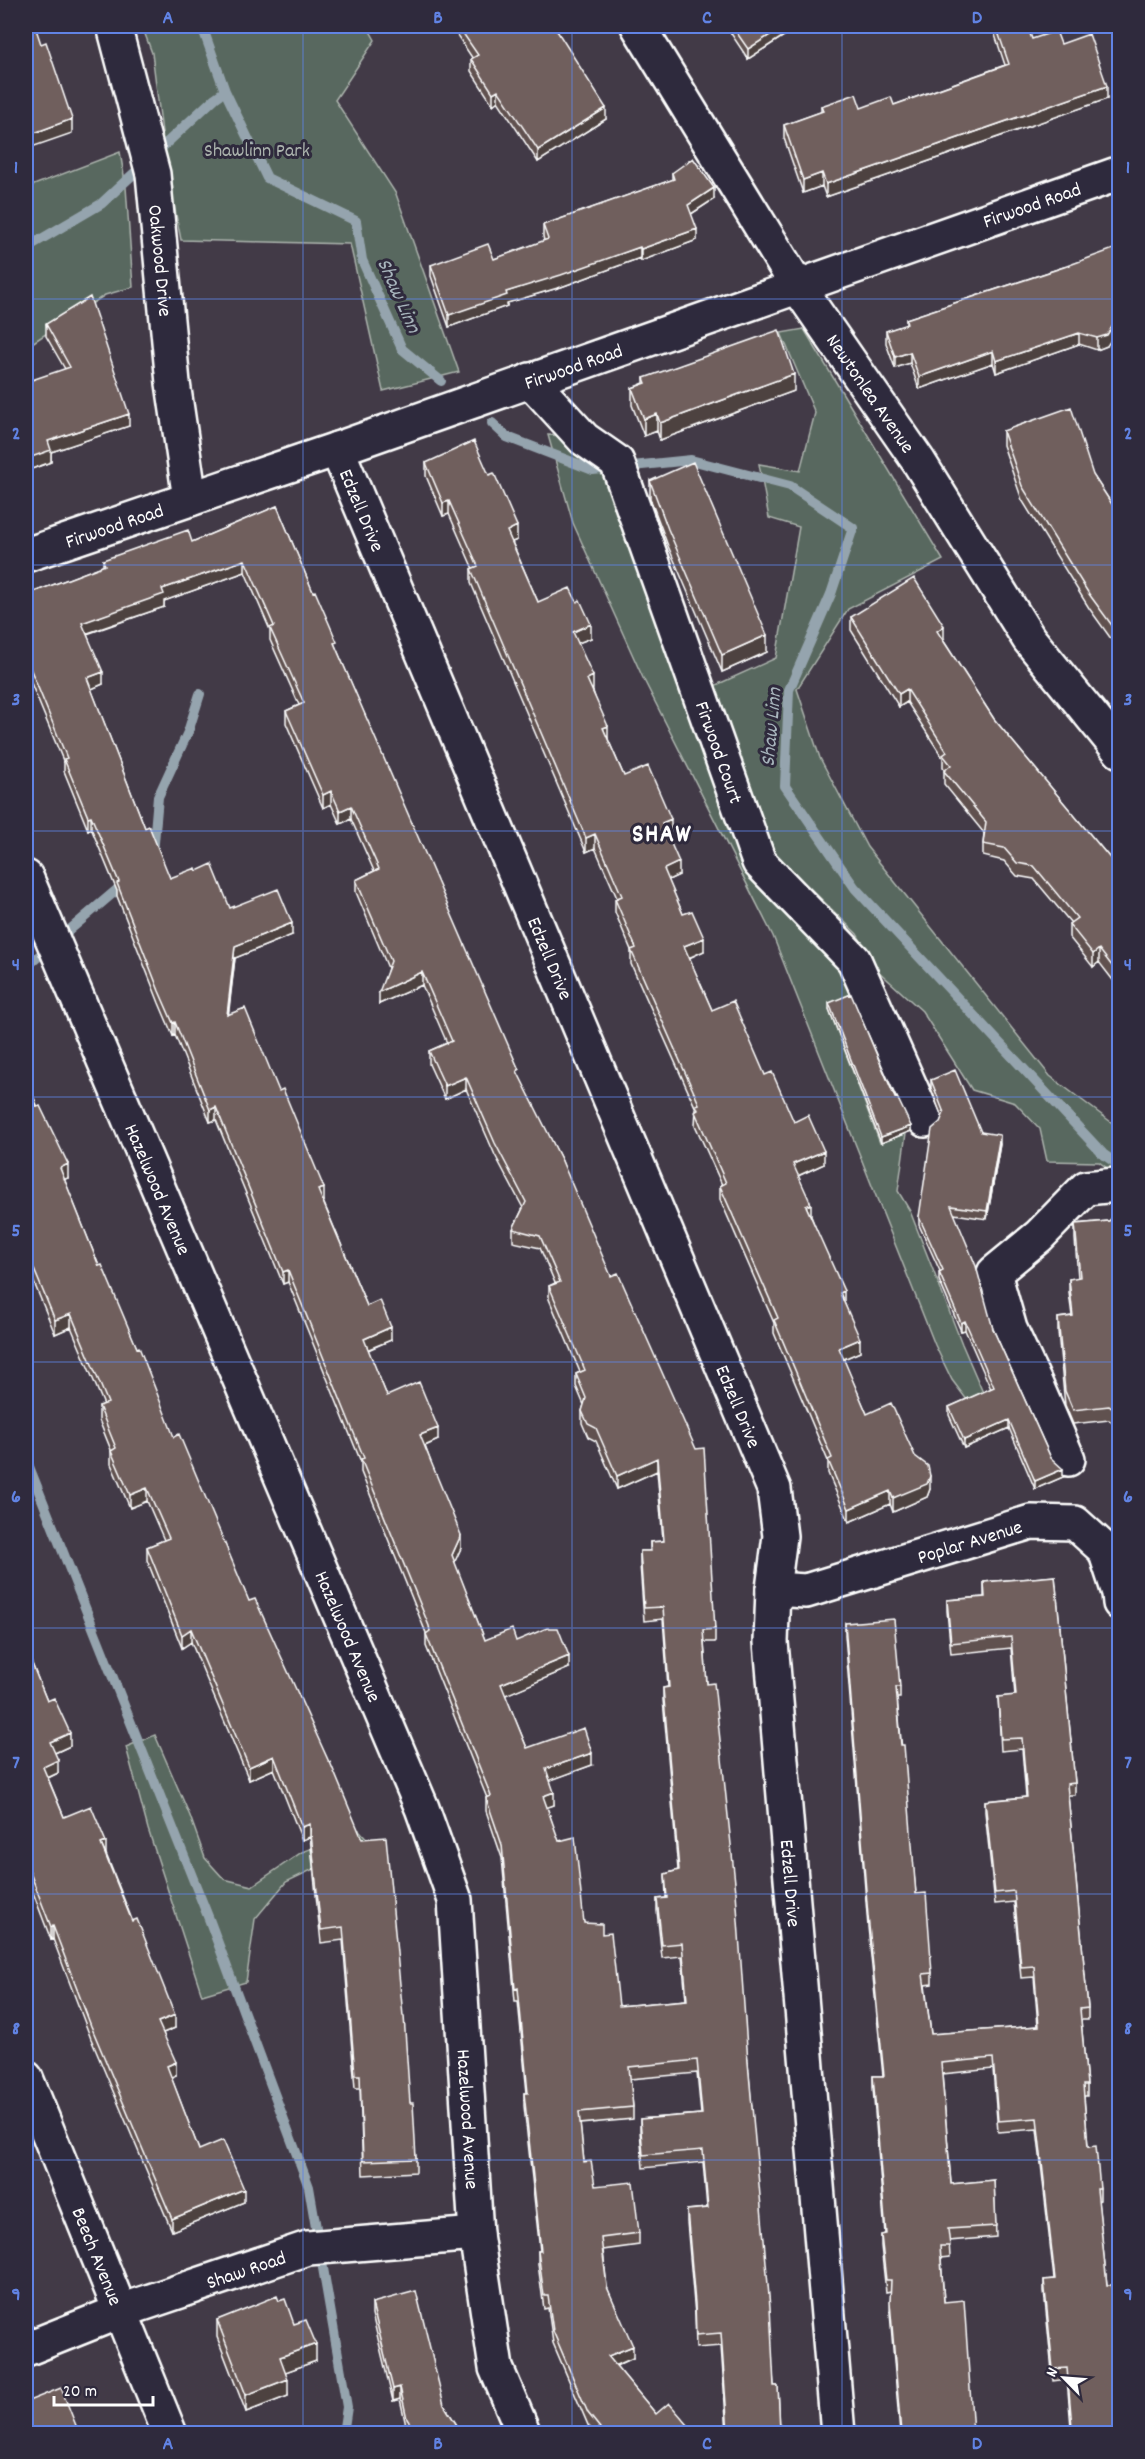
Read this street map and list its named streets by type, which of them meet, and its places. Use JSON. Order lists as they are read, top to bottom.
{
  "streets": {
    "street": [
      "Firwood Road",
      "Oakwood Drive",
      "Newtonlea Avenue",
      "Edzell Drive",
      "Firwood Court",
      "Hazelwood Avenue",
      "Poplar Avenue",
      "Beech Avenue",
      "Shaw Road"
    ]
  },
  "crossings": [
    ["Firwood Road", "Oakwood Drive"],
    ["Firwood Road", "Newtonlea Avenue"],
    ["Firwood Road", "Edzell Drive"],
    ["Firwood Road", "Firwood Court"],
    ["Edzell Drive", "Poplar Avenue"],
    ["Hazelwood Avenue", "Shaw Road"],
    ["Beech Avenue", "Shaw Road"]
  ],
  "districts": ["SHAW"],
  "water": ["Shaw Linn"],
  "parks": ["Shawlinn Park"],
  "scale_bar": "20 m",
  "north": "top left",
  "grid": {
    "columns": [
      "A",
      "B",
      "C",
      "D"
    ],
    "rows": [
      "1",
      "2",
      "3",
      "4",
      "5",
      "6",
      "7",
      "8",
      "9"
    ]
  }
}
